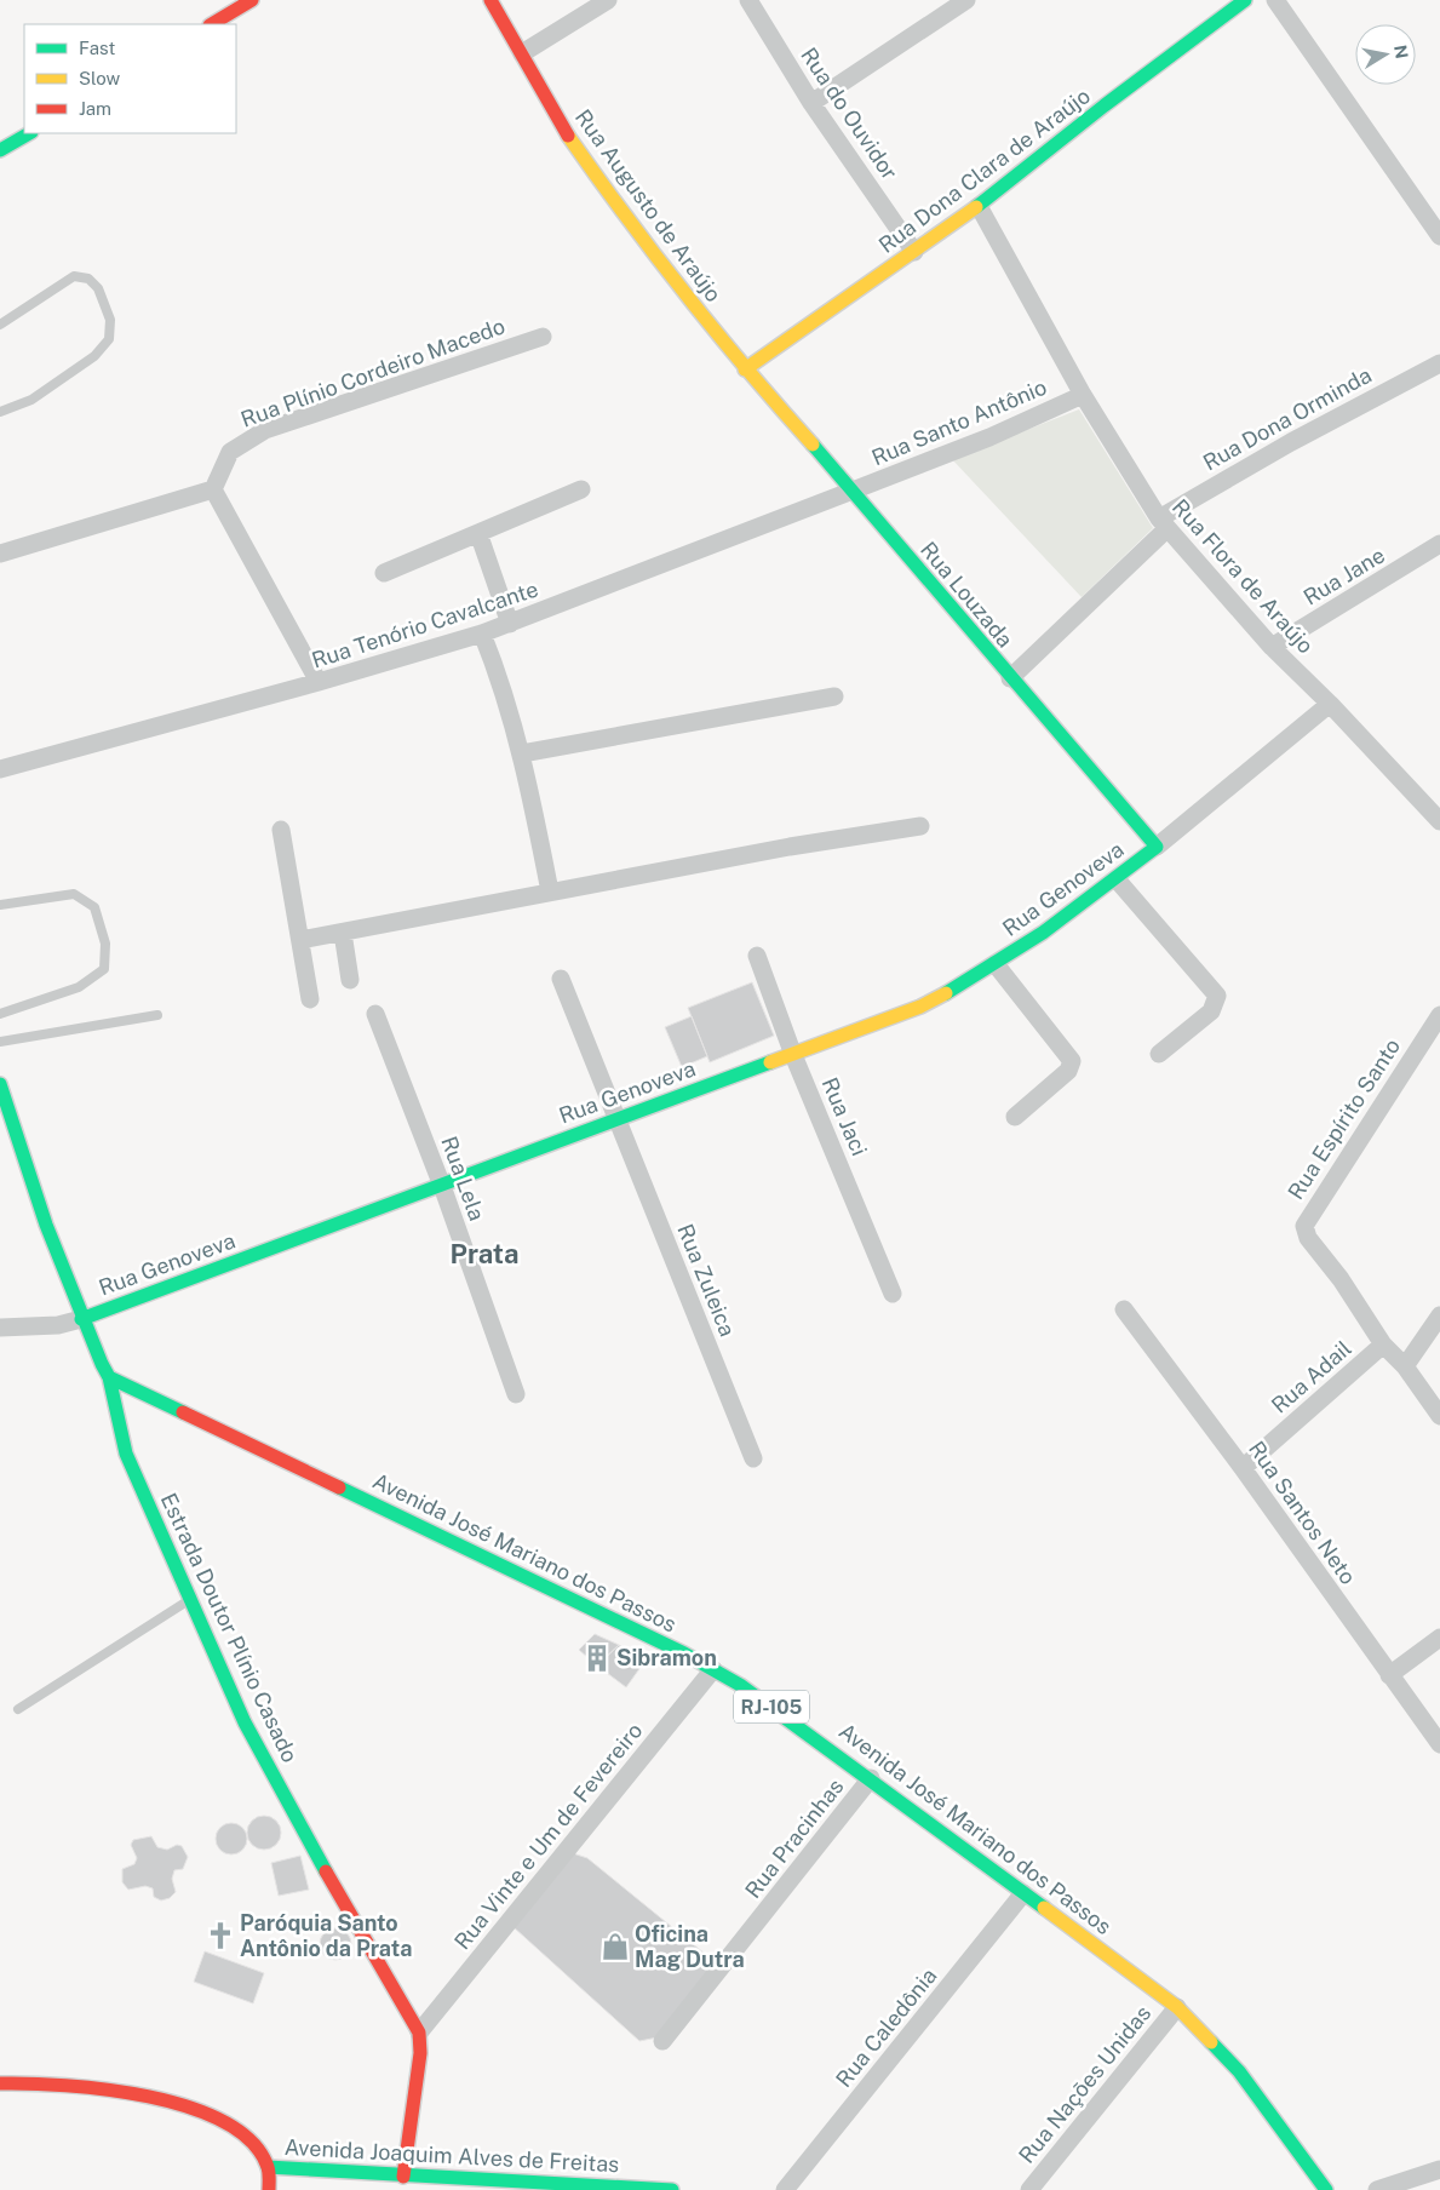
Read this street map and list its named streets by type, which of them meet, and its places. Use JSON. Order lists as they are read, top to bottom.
{
  "streets": {
    "street": [
      "Rua do Ouvidor",
      "Rua Dona Clara de Araújo",
      "Rua Augusto de Araújo",
      "Rua Plínio Cordeiro Macedo",
      "Rua Dona Orminda",
      "Rua Santo Antônio",
      "Rua Flora de Araújo",
      "Rua Jane",
      "Rua Louzada",
      "Rua Tenório Cavalcante",
      "Rua Genoveva",
      "Rua Jaci",
      "Rua Espírito Santo",
      "Rua Lela",
      "Rua Zuleica",
      "Rua Adail",
      "Rua Santos Neto",
      "Avenida José Mariano dos Passos",
      "Estrada Doutor Plínio Casado",
      "RJ-105",
      "Rua Vinte e Um de Fevereiro",
      "Rua Pracinhas",
      "Rua Caledônia",
      "Rua Nações Unidas",
      "Avenida Joaquim Alves de Freitas"
    ]
  },
  "crossings": [
    ["Rua do Ouvidor", "Rua Dona Clara de Araújo"],
    ["Rua Dona Clara de Araújo", "Rua Augusto de Araújo"],
    ["Rua Dona Clara de Araújo", "Rua Flora de Araújo"],
    ["Rua Dona Clara de Araújo", "Rua Louzada"],
    ["Rua Augusto de Araújo", "Rua Louzada"],
    ["Rua Dona Orminda", "Rua Flora de Araújo"],
    ["Rua Dona Orminda", "Rua Louzada"],
    ["Rua Santo Antônio", "Rua Flora de Araújo"],
    ["Rua Santo Antônio", "Rua Louzada"],
    ["Rua Santo Antônio", "Rua Tenório Cavalcante"],
    ["Rua Flora de Araújo", "Rua Jane"],
    ["Rua Louzada", "Rua Tenório Cavalcante"],
    ["Rua Louzada", "Rua Genoveva"],
    ["Rua Genoveva", "Rua Jaci"],
    ["Rua Genoveva", "Rua Lela"],
    ["Rua Genoveva", "Rua Zuleica"],
    ["Rua Genoveva", "Estrada Doutor Plínio Casado"],
    ["Rua Espírito Santo", "Rua Adail"],
    ["Rua Adail", "Rua Santos Neto"],
    ["Avenida José Mariano dos Passos", "Estrada Doutor Plínio Casado"],
    ["Avenida José Mariano dos Passos", "Rua Vinte e Um de Fevereiro"],
    ["Avenida José Mariano dos Passos", "Rua Pracinhas"],
    ["Avenida José Mariano dos Passos", "Rua Caledônia"],
    ["Avenida José Mariano dos Passos", "Rua Nações Unidas"],
    ["Estrada Doutor Plínio Casado", "Rua Vinte e Um de Fevereiro"]
  ],
  "districts": ["Prata"],
  "places": {
    "building": ["Sibramon"],
    "church": ["Paróquia Santo Antônio da Prata"],
    "shop": ["Oficina Mag Dutra"]
  },
  "legend": ["Fast", "Slow", "Jam"],
  "north": "right"
}
